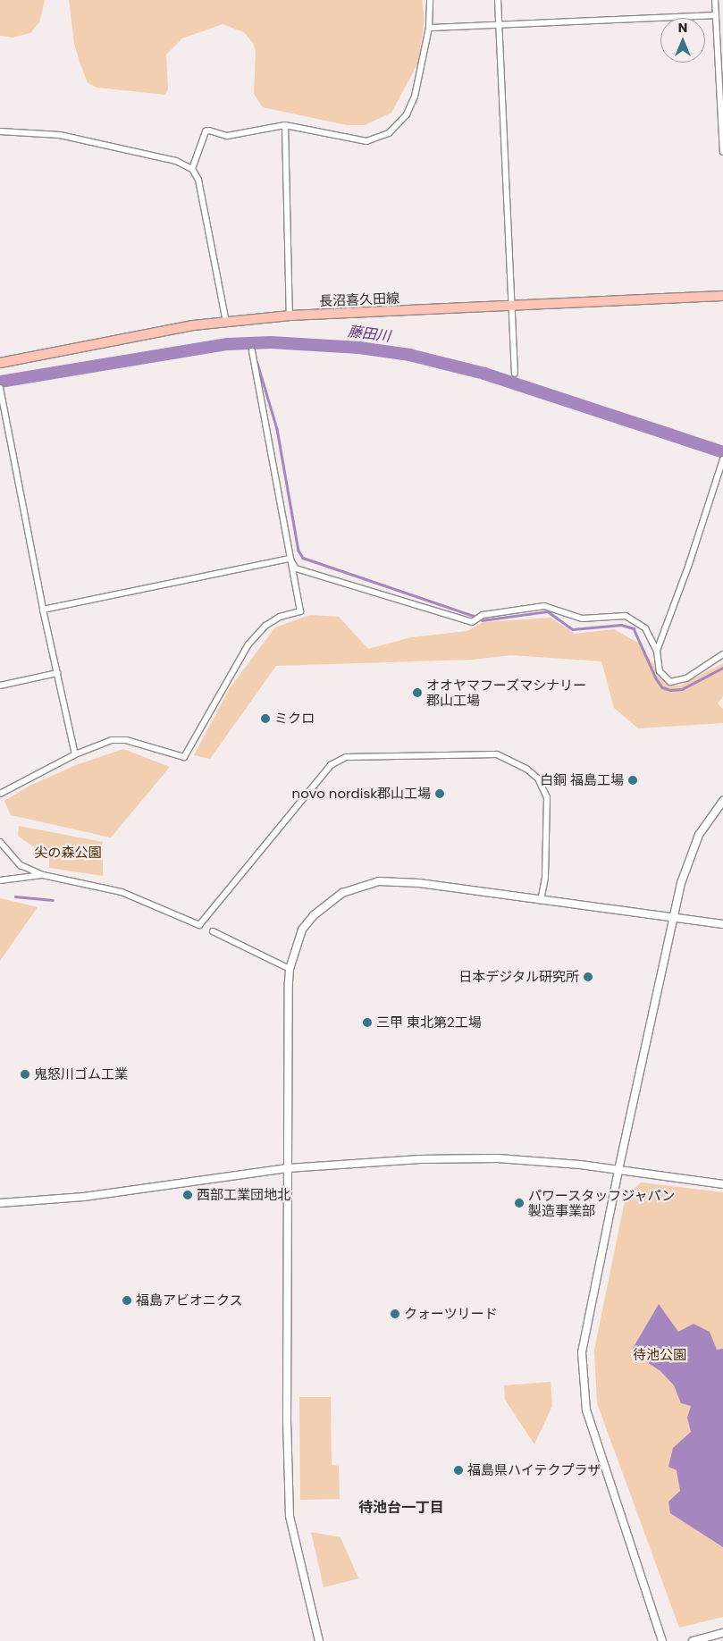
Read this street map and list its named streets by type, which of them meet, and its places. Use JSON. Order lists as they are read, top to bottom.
{
  "streets": {
    "main road": ["長沼喜久田線"]
  },
  "districts": ["待池台一丁目"],
  "water": ["藤田川"],
  "parks": ["尖の森公園", "待池公園"],
  "places": [
    "オオヤマフーズマシナリー 郡山工場",
    "ミクロ",
    "白銅 福島工場",
    "novo nordisk郡山工場",
    "日本デジタル研究所",
    "三甲 東北第2工場",
    "鬼怒川ゴム工業",
    "西部工業団地北",
    "パワースタッフジャパン 製造事業部",
    "福島アビオニクス",
    "クォーツリード",
    "福島県ハイテクプラザ"
  ],
  "north": "top"
}
